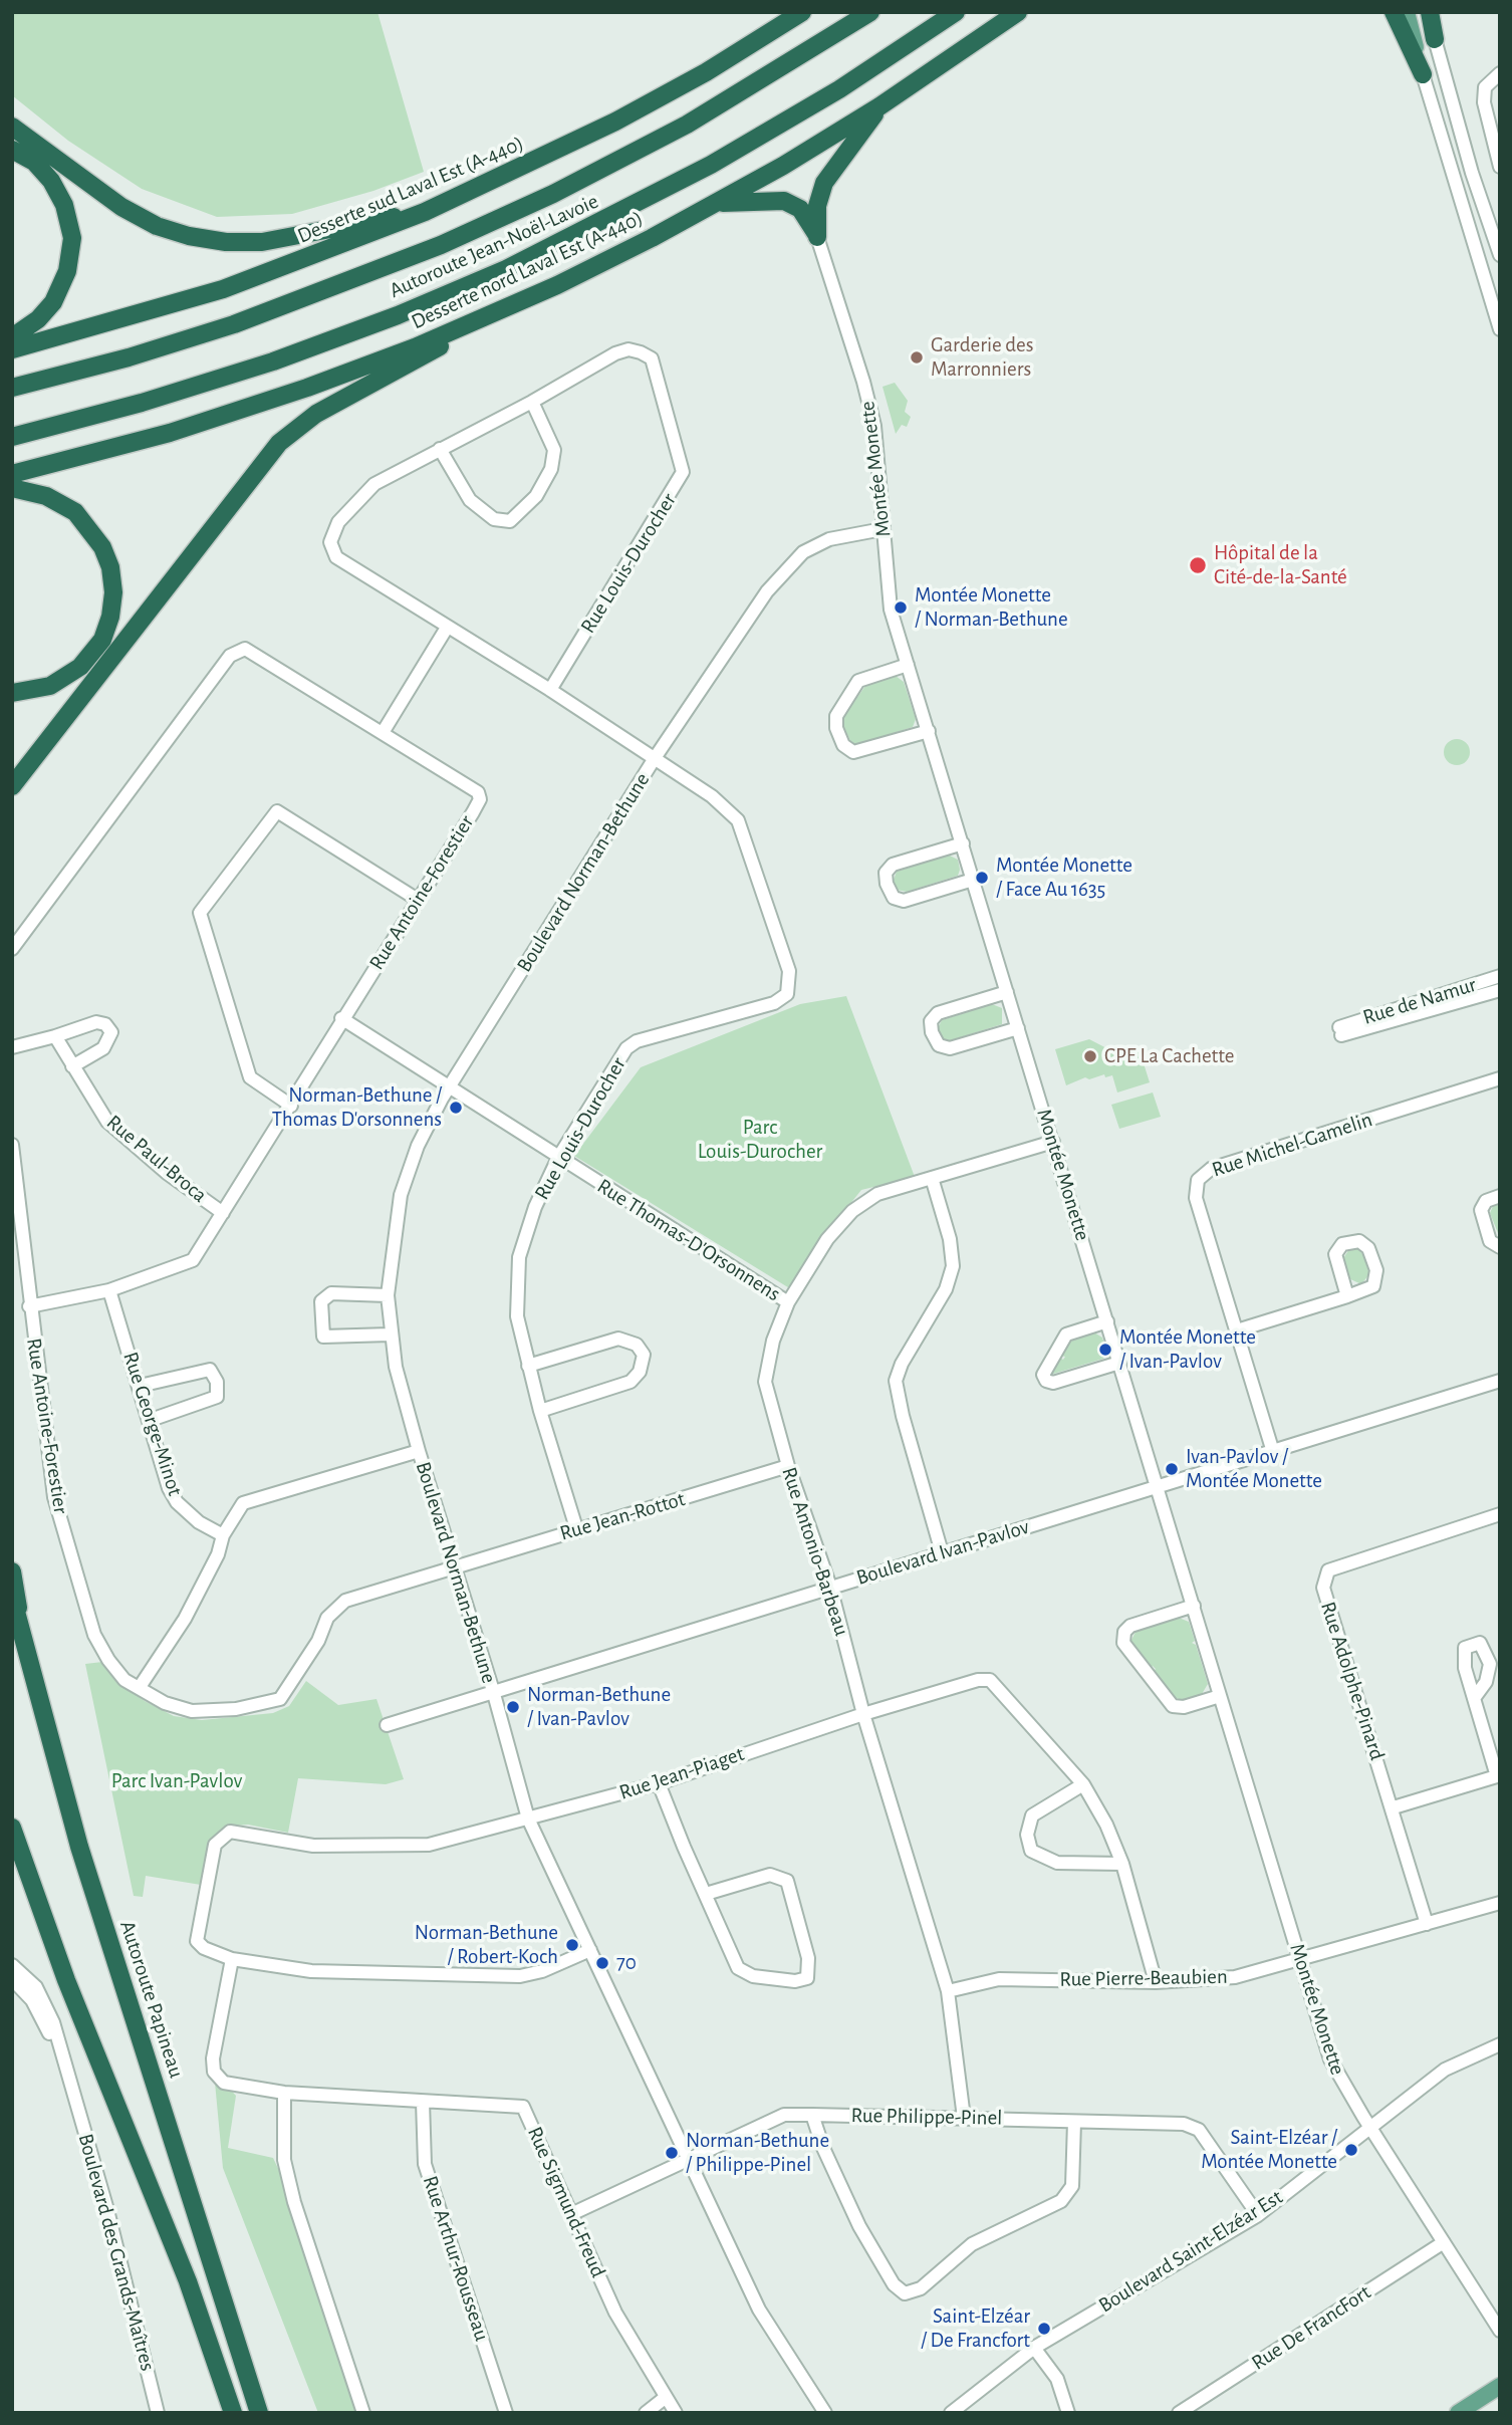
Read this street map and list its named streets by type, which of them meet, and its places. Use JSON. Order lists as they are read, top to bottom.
{
  "streets": {
    "highway": [
      "Desserte sud Laval Est (A-440)",
      "Autoroute Jean-Noël-Lavoie",
      "Desserte nord Laval Est (A-440)",
      "Autoroute Papineau"
    ],
    "street": [
      "Montée Monette",
      "Rue Louis-Durocher",
      "Boulevard Norman-Bethune",
      "Rue Antoine-Forestier",
      "Rue de Namur",
      "Rue Michel-Gamelin",
      "Rue Paul-Broca",
      "Rue Thomas-D'Orsonnens",
      "Rue George-Minot",
      "Rue Jean-Rottot",
      "Rue Antonio-Barbeau",
      "Boulevard Ivan-Pavlov",
      "Rue Adolphe-Pinard",
      "Rue Jean-Piaget",
      "Rue Pierre-Beaubien",
      "Rue Philippe-Pinel",
      "Rue Sigmund-Freud",
      "Boulevard Saint-Elzéar Est",
      "Boulevard des Grands-Maîtres",
      "Rue Arthur-Rousseau",
      "Rue De FrancFort"
    ]
  },
  "crossings": [
    ["Montée Monette", "Boulevard Norman-Bethune"],
    ["Montée Monette", "Rue Antonio-Barbeau"],
    ["Montée Monette", "Boulevard Ivan-Pavlov"],
    ["Montée Monette", "Rue Pierre-Beaubien"],
    ["Montée Monette", "Boulevard Saint-Elzéar Est"],
    ["Montée Monette", "Rue De FrancFort"],
    ["Rue Louis-Durocher", "Boulevard Norman-Bethune"],
    ["Rue Louis-Durocher", "Rue Thomas-D'Orsonnens"],
    ["Rue Louis-Durocher", "Rue Jean-Rottot"],
    ["Boulevard Norman-Bethune", "Rue Antoine-Forestier"],
    ["Boulevard Norman-Bethune", "Rue Thomas-D'Orsonnens"],
    ["Boulevard Norman-Bethune", "Rue Jean-Rottot"],
    ["Boulevard Norman-Bethune", "Boulevard Ivan-Pavlov"],
    ["Boulevard Norman-Bethune", "Rue Jean-Piaget"],
    ["Boulevard Norman-Bethune", "Rue Philippe-Pinel"],
    ["Rue Antoine-Forestier", "Rue Paul-Broca"],
    ["Rue Antoine-Forestier", "Rue Thomas-D'Orsonnens"],
    ["Rue Antoine-Forestier", "Rue George-Minot"],
    ["Rue Antoine-Forestier", "Rue Jean-Rottot"],
    ["Rue Michel-Gamelin", "Boulevard Ivan-Pavlov"],
    ["Rue Thomas-D'Orsonnens", "Rue Antonio-Barbeau"],
    ["Rue Jean-Rottot", "Rue Antonio-Barbeau"],
    ["Rue Antonio-Barbeau", "Boulevard Ivan-Pavlov"],
    ["Rue Antonio-Barbeau", "Rue Jean-Piaget"],
    ["Rue Antonio-Barbeau", "Rue Pierre-Beaubien"],
    ["Rue Antonio-Barbeau", "Rue Philippe-Pinel"],
    ["Rue Adolphe-Pinard", "Rue Pierre-Beaubien"],
    ["Rue Jean-Piaget", "Rue Pierre-Beaubien"],
    ["Rue Jean-Piaget", "Rue Sigmund-Freud"],
    ["Rue Philippe-Pinel", "Rue Sigmund-Freud"],
    ["Rue Philippe-Pinel", "Boulevard Saint-Elzéar Est"],
    ["Rue Sigmund-Freud", "Rue Arthur-Rousseau"]
  ],
  "parks": ["Parc Louis-Durocher", "Parc Ivan-Pavlov"],
  "places": [
    "Garderie des Marronniers",
    "Hôpital de la Cité-de-la-Santé",
    "Montée Monette / Norman-Bethune",
    "Montée Monette / Face Au 1635",
    "CPE La Cachette",
    "Norman-Bethune / Thomas D'orsonnens",
    "Montée Monette / Ivan-Pavlov",
    "Ivan-Pavlov / Montée Monette",
    "Norman-Bethune / Ivan-Pavlov",
    "Norman-Bethune / Robert-Koch",
    "70",
    "Saint-Elzéar / Montée Monette",
    "Norman-Bethune / Philippe-Pinel",
    "Saint-Elzéar / De Francfort"
  ]
}
